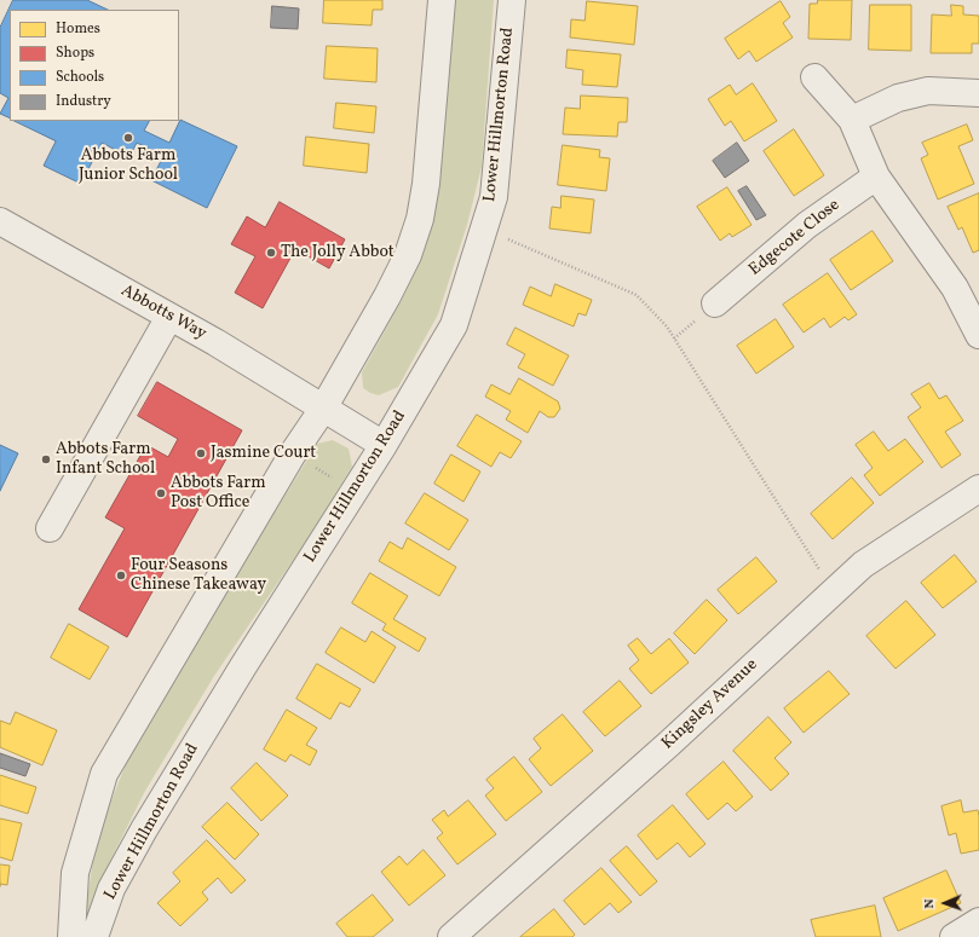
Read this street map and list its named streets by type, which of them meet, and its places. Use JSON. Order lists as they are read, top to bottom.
{
  "streets": {
    "street": [
      "Lower Hillmorton Road",
      "Edgecote Close",
      "Abbotts Way",
      "Kingsley Avenue"
    ]
  },
  "crossings": [
    ["Lower Hillmorton Road", "Abbotts Way"]
  ],
  "places": [
    "Abbots Farm Junior School",
    "The Jolly Abbot",
    "Jasmine Court",
    "Abbots Farm Infant School",
    "Abbots Farm Post Office",
    "Four Seasons Chinese Takeaway"
  ],
  "legend": [
    "Homes",
    "Shops",
    "Schools",
    "Industry"
  ],
  "north": "left"
}
